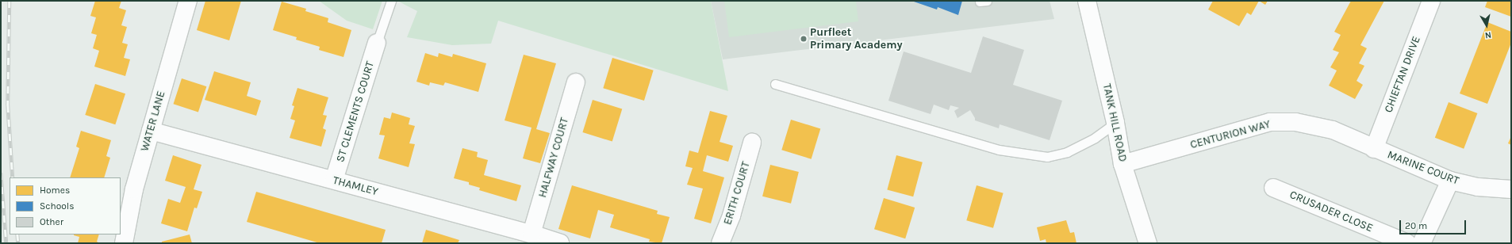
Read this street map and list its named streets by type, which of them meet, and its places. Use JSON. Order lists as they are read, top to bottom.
{
  "streets": {
    "street": [
      "CHIEFTAN DRIVE",
      "ST CLEMENTS COURT",
      "WATER LANE",
      "TANK HILL ROAD",
      "CENTURION WAY",
      "HALFWAY COURT",
      "MARINE COURT",
      "THAMLEY",
      "ERITH COURT",
      "CRUSADER CLOSE"
    ]
  },
  "crossings": [
    ["CHIEFTAN DRIVE", "CENTURION WAY"],
    ["CHIEFTAN DRIVE", "MARINE COURT"],
    ["ST CLEMENTS COURT", "THAMLEY"],
    ["WATER LANE", "THAMLEY"],
    ["TANK HILL ROAD", "CENTURION WAY"],
    ["CENTURION WAY", "MARINE COURT"],
    ["HALFWAY COURT", "THAMLEY"]
  ],
  "places": ["Purfleet Primary Academy"],
  "legend": ["Homes", "Schools", "Other"],
  "scale_bar": "20 m",
  "north": "bottom"
}
